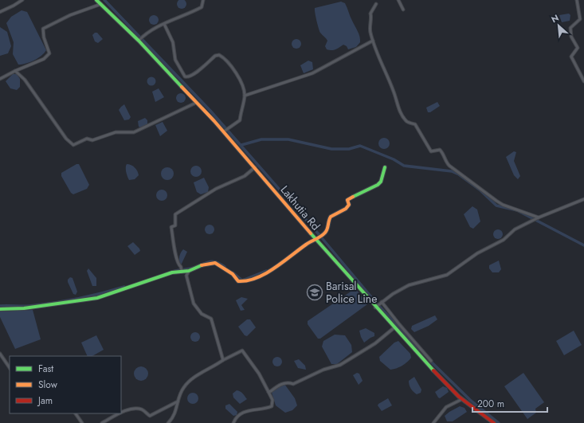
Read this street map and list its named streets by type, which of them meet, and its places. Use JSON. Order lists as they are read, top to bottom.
{
  "streets": {
    "street": ["Lakhutia Rd"]
  },
  "places": {
    "school or university": ["Barisal Police Line"]
  },
  "legend": ["Fast", "Slow", "Jam"],
  "scale_bar": "200 m",
  "north": "top left"
}
